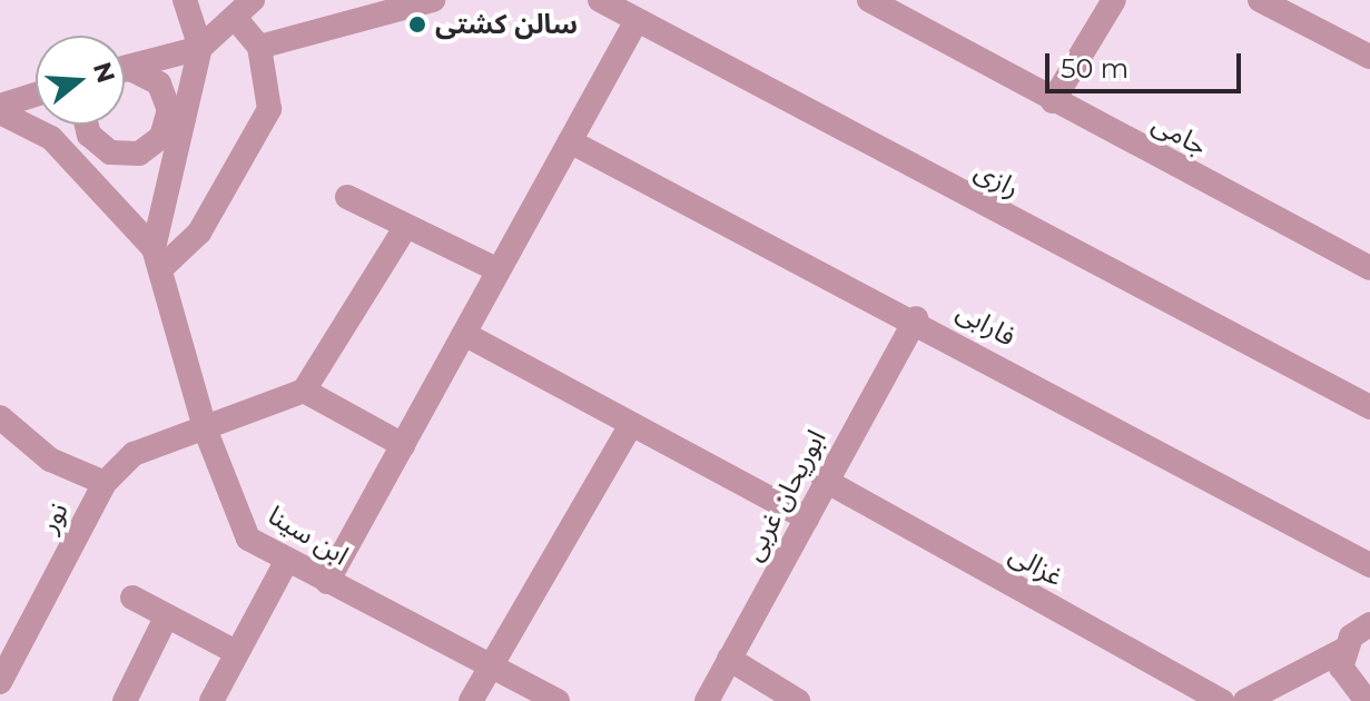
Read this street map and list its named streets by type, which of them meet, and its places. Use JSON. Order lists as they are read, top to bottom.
{
  "streets": {
    "street": [
      "جامی",
      "رازی",
      "فارابی",
      "ابوریحان غربی",
      "نور",
      "ابن سینا",
      "غزالی"
    ]
  },
  "crossings": [
    ["فارابی", "ابوریحان غربی"],
    ["ابوریحان غربی", "غزالی"],
    ["نور", "ابن سینا"]
  ],
  "places": ["سالن کشتی"],
  "scale_bar": "50 m",
  "north": "right"
}
